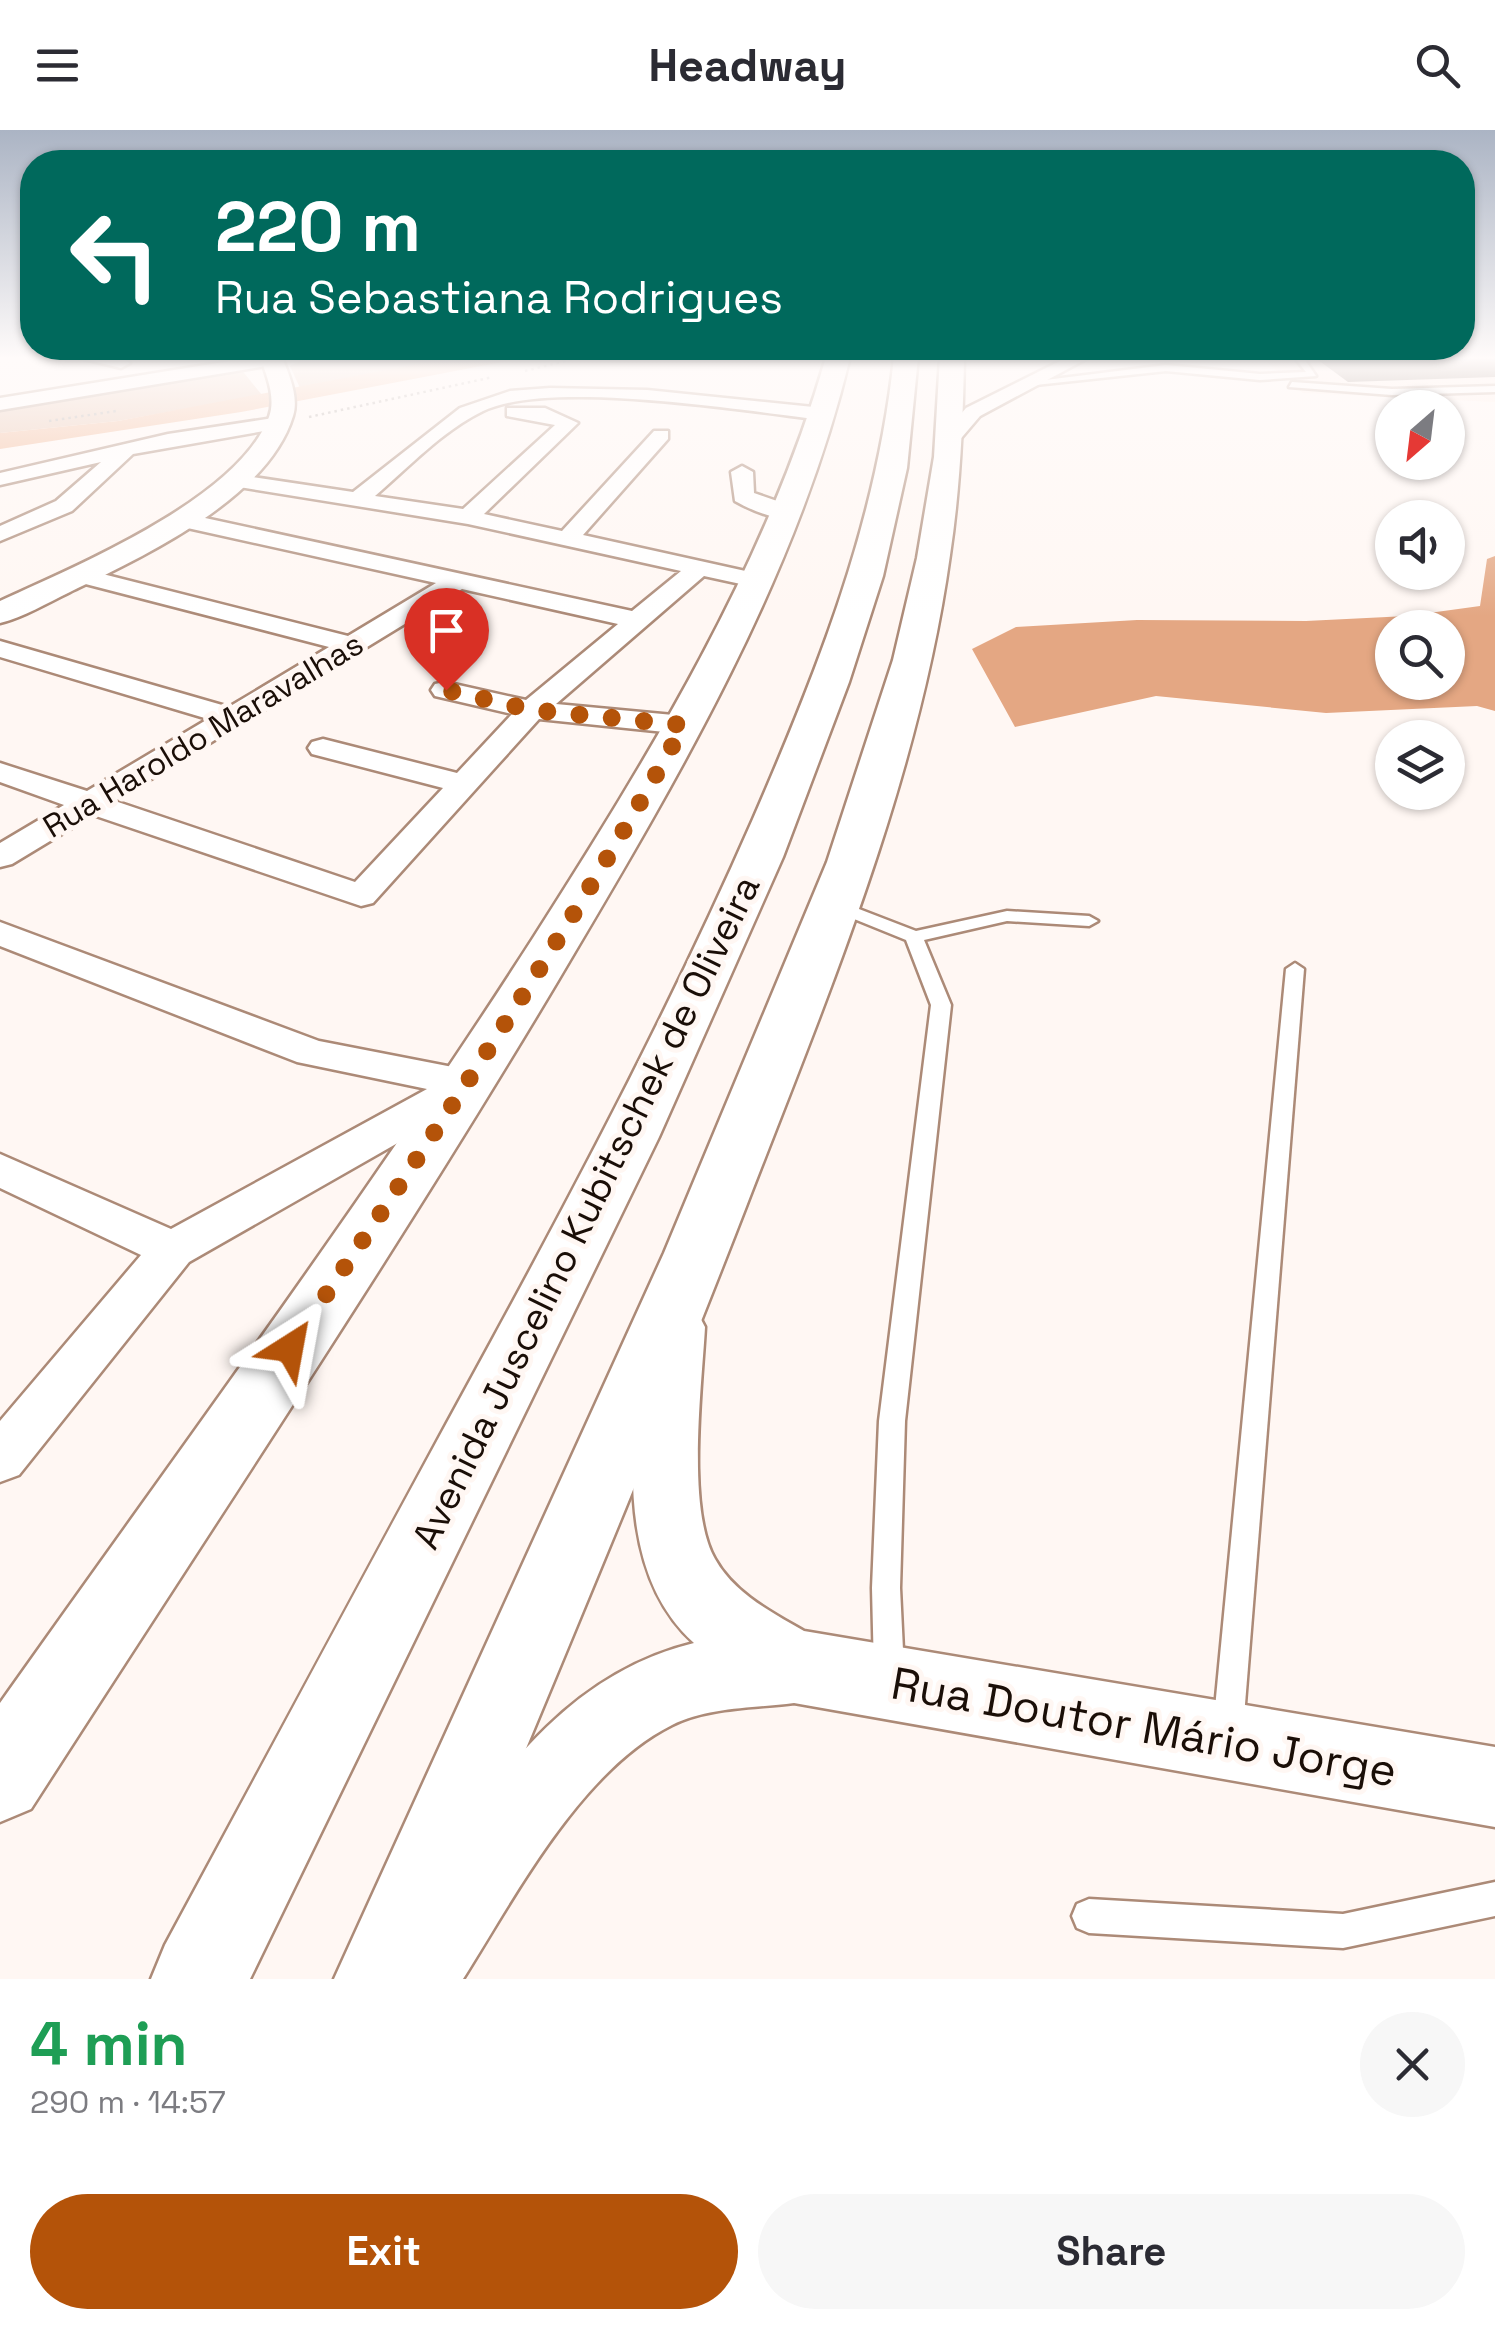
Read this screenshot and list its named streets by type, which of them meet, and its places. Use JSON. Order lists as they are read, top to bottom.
{
  "streets": {
    "main road": ["Avenida Juscelino Kubitschek de Oliveira"],
    "street": ["Rua Haroldo Maravalhas", "Rua Doutor Mário Jorge"]
  },
  "north": "bottom left",
  "page": {
    "header": "Headway",
    "turn": ["220 m", "Rua Sebastiana Rodrigues"],
    "heading": ["4 min", "290 m · 14:57"],
    "buttons": ["Exit", "Share"]
  }
}
